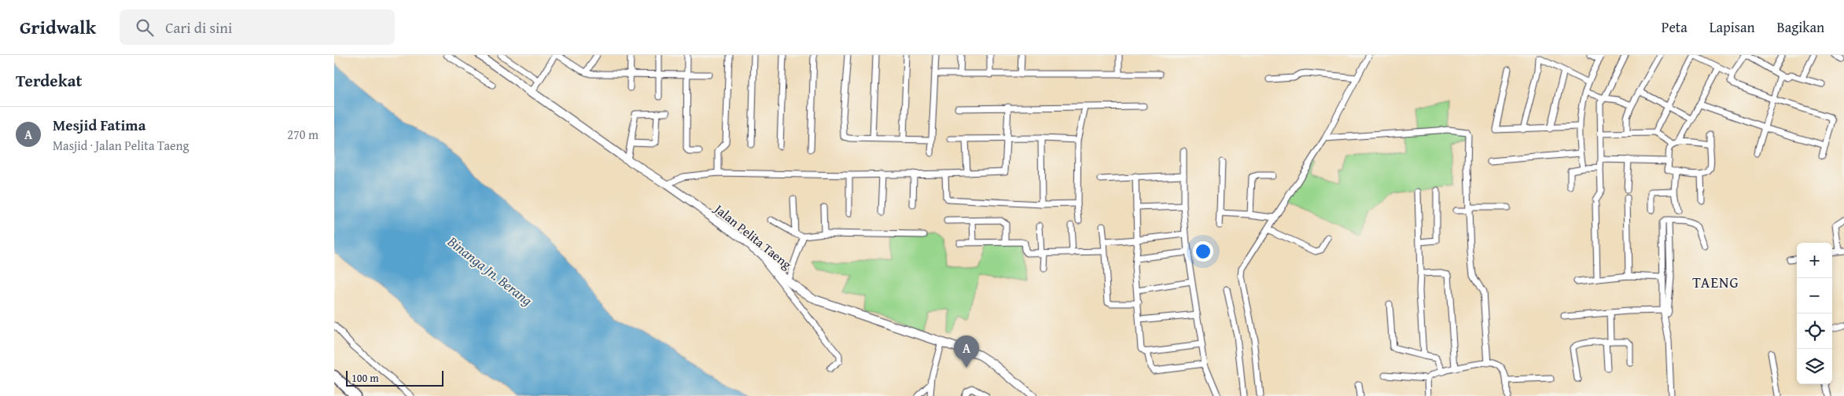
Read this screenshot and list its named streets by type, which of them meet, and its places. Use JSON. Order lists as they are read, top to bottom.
{
  "streets": {
    "street": ["Jalan Pelita Taeng"]
  },
  "districts": ["TAENG"],
  "water": ["Binanga Jn. Berang"],
  "scale_bar": "100 m",
  "page": {
    "header": "Gridwalk",
    "search": "Cari di sini",
    "nav": ["Peta", "Lapisan", "Bagikan"],
    "heading": "Terdekat",
    "list": [
      {
        "mark": "A",
        "name": "Mesjid Fatima",
        "note": "Masjid · Jalan Pelita Taeng",
        "value": "270 m"
      }
    ],
    "map_buttons": ["+", "−"],
    "pins": "A",
    "scale": "100 m"
  }
}
